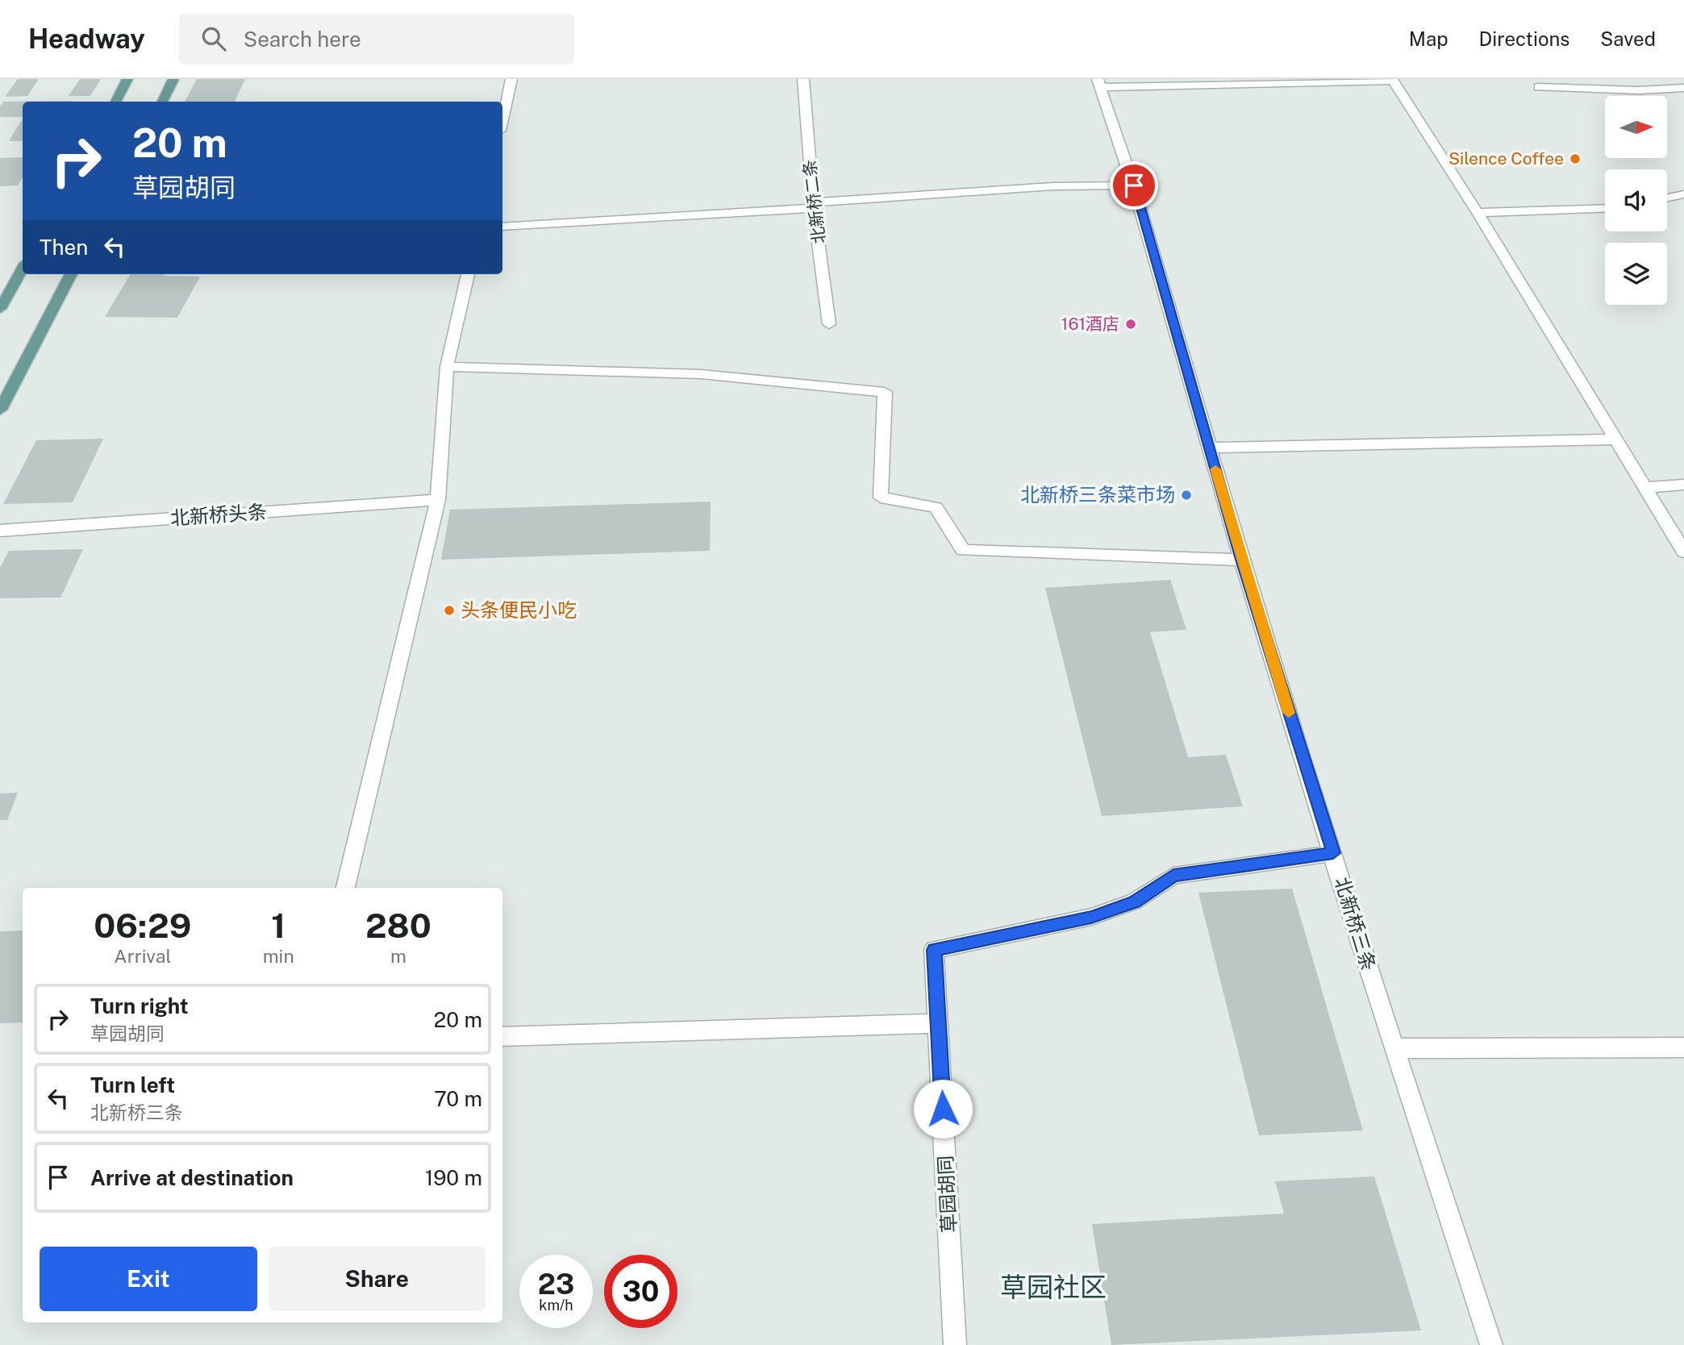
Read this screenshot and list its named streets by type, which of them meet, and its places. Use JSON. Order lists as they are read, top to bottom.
{
  "streets": {
    "street": [
      "北新桥二条",
      "北新桥头条",
      "北新桥三条",
      "草园胡同"
    ]
  },
  "crossings": [
    ["北新桥三条", "草园胡同"]
  ],
  "districts": ["草园社区"],
  "places": [
    "Silence Coffee",
    "161酒店",
    "北新桥三条菜市场",
    "头条便民小吃"
  ],
  "north": "right",
  "page": {
    "header": "Headway",
    "search": "Search here",
    "nav": ["Map", "Directions", "Saved"],
    "turn": ["20 m", "草园胡同"],
    "then": "Then",
    "eta": [
      "06:29",
      "Arrival",
      "1",
      "min",
      "280",
      "m"
    ],
    "list": [
      {
        "name": "Turn right",
        "note": "草园胡同",
        "value": "20 m"
      },
      {
        "name": "Turn left",
        "note": "北新桥三条",
        "value": "70 m"
      },
      {
        "name": "Arrive at destination",
        "value": "190 m"
      }
    ],
    "buttons": ["Exit", "Share"],
    "speed": "23 km/h",
    "limit": "30"
  }
}
